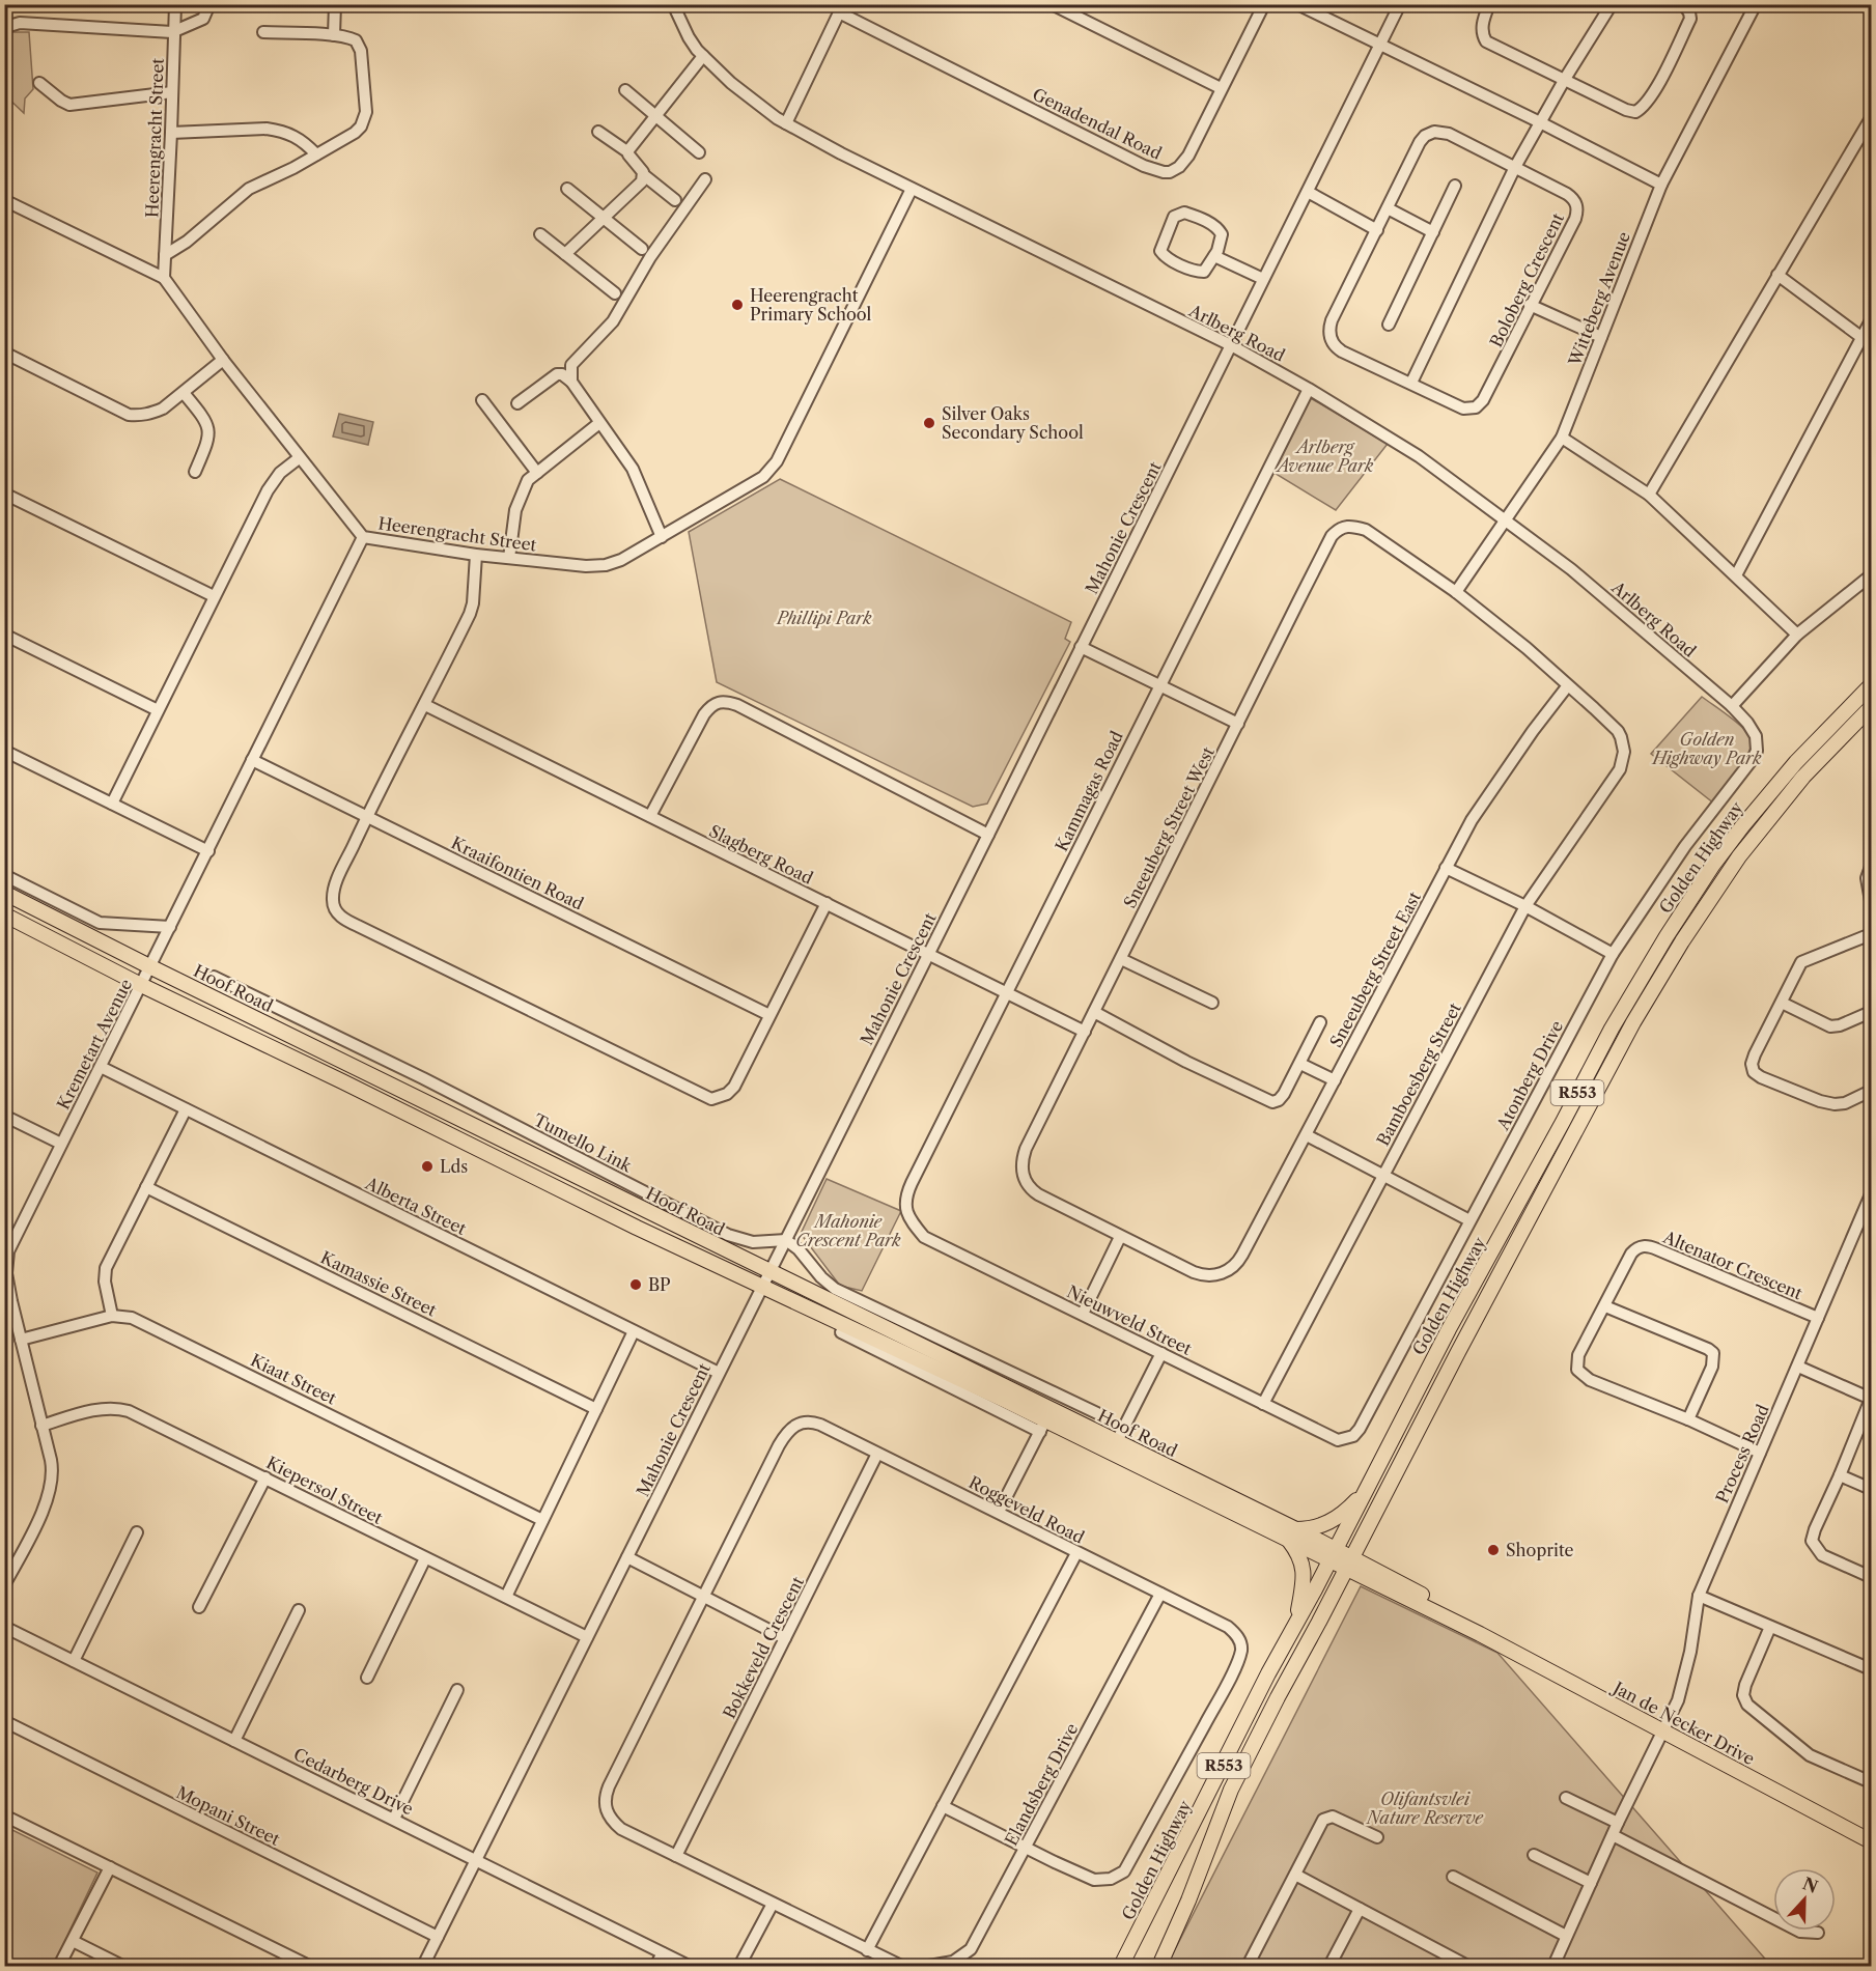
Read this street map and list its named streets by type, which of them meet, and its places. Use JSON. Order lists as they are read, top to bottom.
{
  "streets": {
    "main road": [
      "Golden Highway",
      "Hoof Road",
      "R553",
      "Jan de Necker Drive"
    ],
    "street": [
      "Genadendal Road",
      "Heerengracht Street",
      "Boloberg Crescent",
      "Witteberg Avenue",
      "Arlberg Road",
      "Mahonie Crescent",
      "Kammagas Road",
      "Sneeuberg Street West",
      "Slagberg Road",
      "Kraaifontien Road",
      "Sneeuberg Street East",
      "Kremetart Avenue",
      "Bamboesberg Street",
      "Atonberg Drive",
      "Tumello Link",
      "Alberta Street",
      "Altenator Crescent",
      "Kamassie Street",
      "Nieuwveld Street",
      "Kiaat Street",
      "Process Road",
      "Kiepersol Street",
      "Roggeveld Road",
      "Bokkeveld Crescent",
      "Cedarberg Drive",
      "Elandsberg Drive",
      "Mopani Street"
    ]
  },
  "crossings": [
    ["Heerengracht Street", "Arlberg Road"],
    ["Heerengracht Street", "Kremetart Avenue"],
    ["Witteberg Avenue", "Arlberg Road"],
    ["Witteberg Avenue", "Sneeuberg Street West"],
    ["Arlberg Road", "Mahonie Crescent"],
    ["Arlberg Road", "Kammagas Road"],
    ["Arlberg Road", "Atonberg Drive"],
    ["Mahonie Crescent", "Slagberg Road"],
    ["Mahonie Crescent", "Hoof Road"],
    ["Mahonie Crescent", "Tumello Link"],
    ["Mahonie Crescent", "Alberta Street"],
    ["Mahonie Crescent", "Kiepersol Street"],
    ["Mahonie Crescent", "Cedarberg Drive"],
    ["Mahonie Crescent", "Mopani Street"],
    ["Kammagas Road", "Slagberg Road"],
    ["Kammagas Road", "Nieuwveld Street"],
    ["Sneeuberg Street West", "Slagberg Road"],
    ["Sneeuberg Street West", "Sneeuberg Street East"],
    ["Golden Highway", "Hoof Road"],
    ["Golden Highway", "Jan de Necker Drive"],
    ["Kraaifontien Road", "Kremetart Avenue"],
    ["Sneeuberg Street East", "Bamboesberg Street"],
    ["Hoof Road", "Kremetart Avenue"],
    ["Hoof Road", "Jan de Necker Drive"],
    ["Kremetart Avenue", "Alberta Street"],
    ["Kremetart Avenue", "Kiaat Street"],
    ["Kremetart Avenue", "Kiepersol Street"],
    ["Bamboesberg Street", "Nieuwveld Street"],
    ["Atonberg Drive", "Nieuwveld Street"],
    ["Altenator Crescent", "Process Road"],
    ["Process Road", "Jan de Necker Drive"],
    ["Roggeveld Road", "Bokkeveld Crescent"],
    ["Roggeveld Road", "Elandsberg Drive"]
  ],
  "parks": [
    "Arlberg Avenue Park",
    "Phillipi Park",
    "Golden Highway Park",
    "Mahonie Crescent Park",
    "Olifantsvlei Nature Reserve"
  ],
  "places": [
    "Heerengracht Primary School",
    "Silver Oaks Secondary School",
    "Lds",
    "BP",
    "Shoprite"
  ],
  "north": "top"
}
